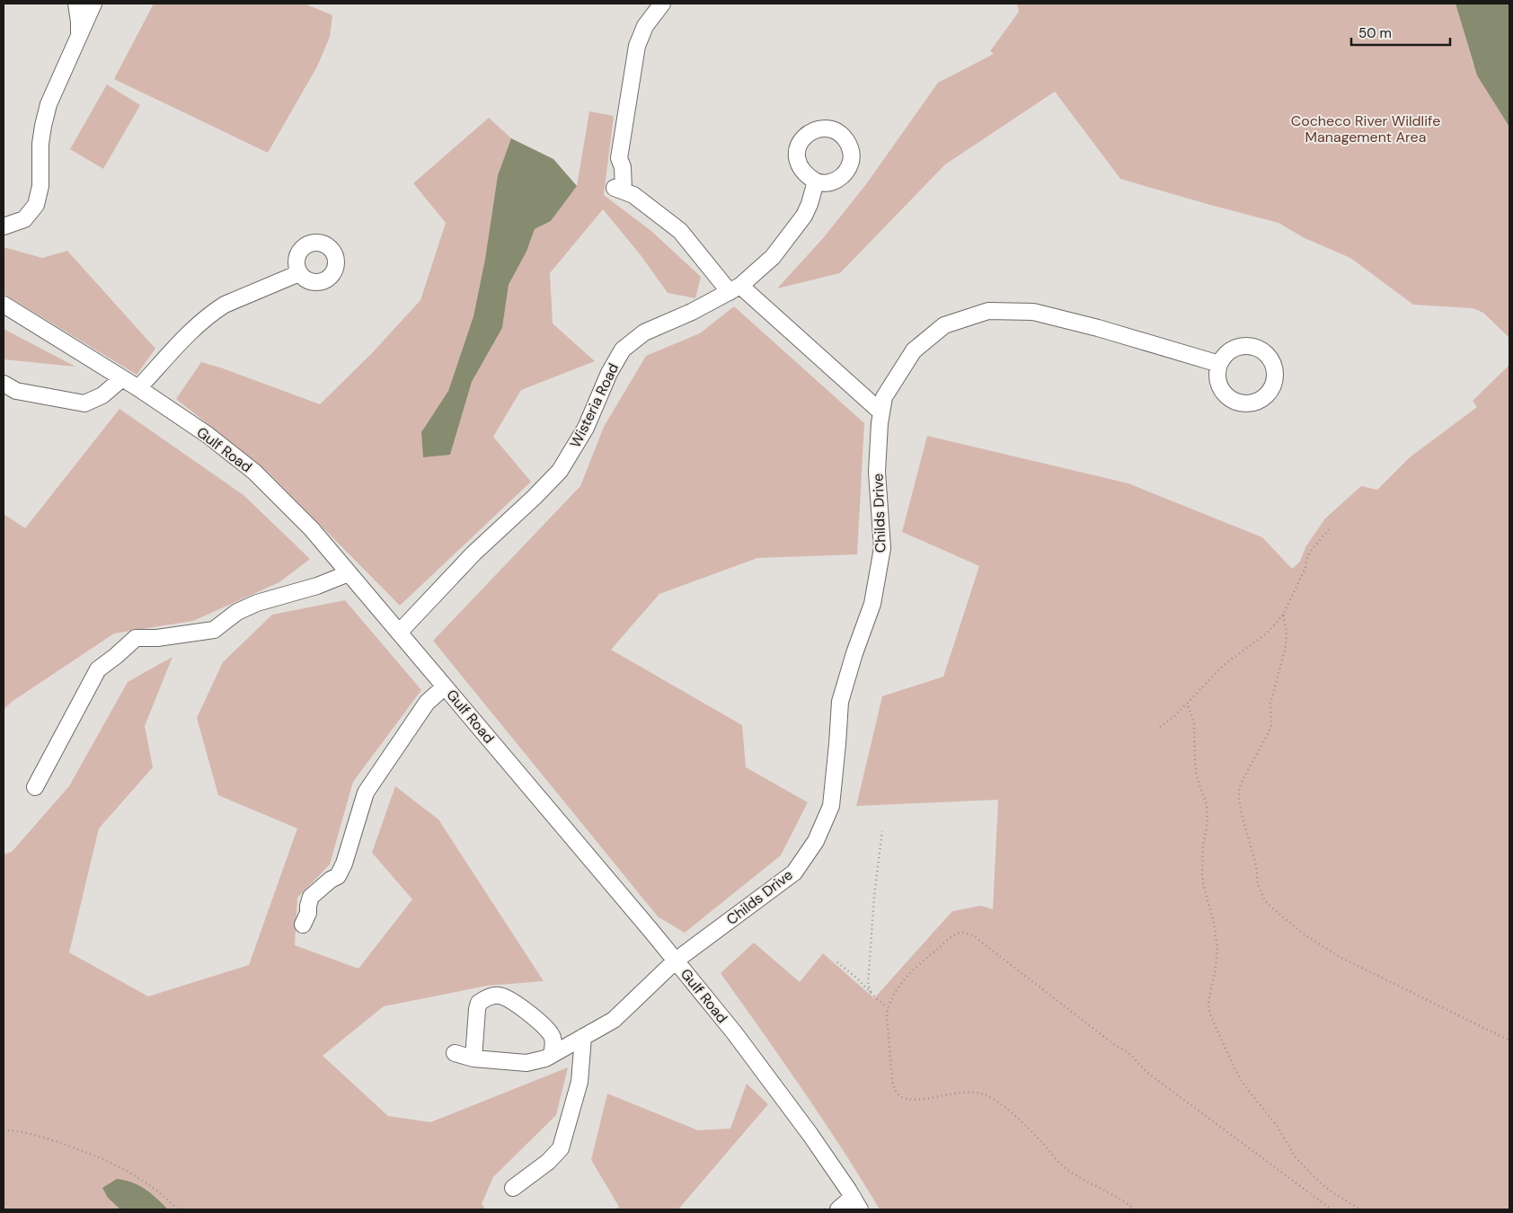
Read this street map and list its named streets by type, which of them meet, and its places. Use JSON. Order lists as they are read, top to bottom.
{
  "streets": {
    "street": ["Wisteria Road", "Gulf Road", "Childs Drive"]
  },
  "crossings": [
    ["Wisteria Road", "Gulf Road"],
    ["Gulf Road", "Childs Drive"]
  ],
  "parks": ["Cocheco River Wildlife Management Area"],
  "scale_bar": "50 m"
}
